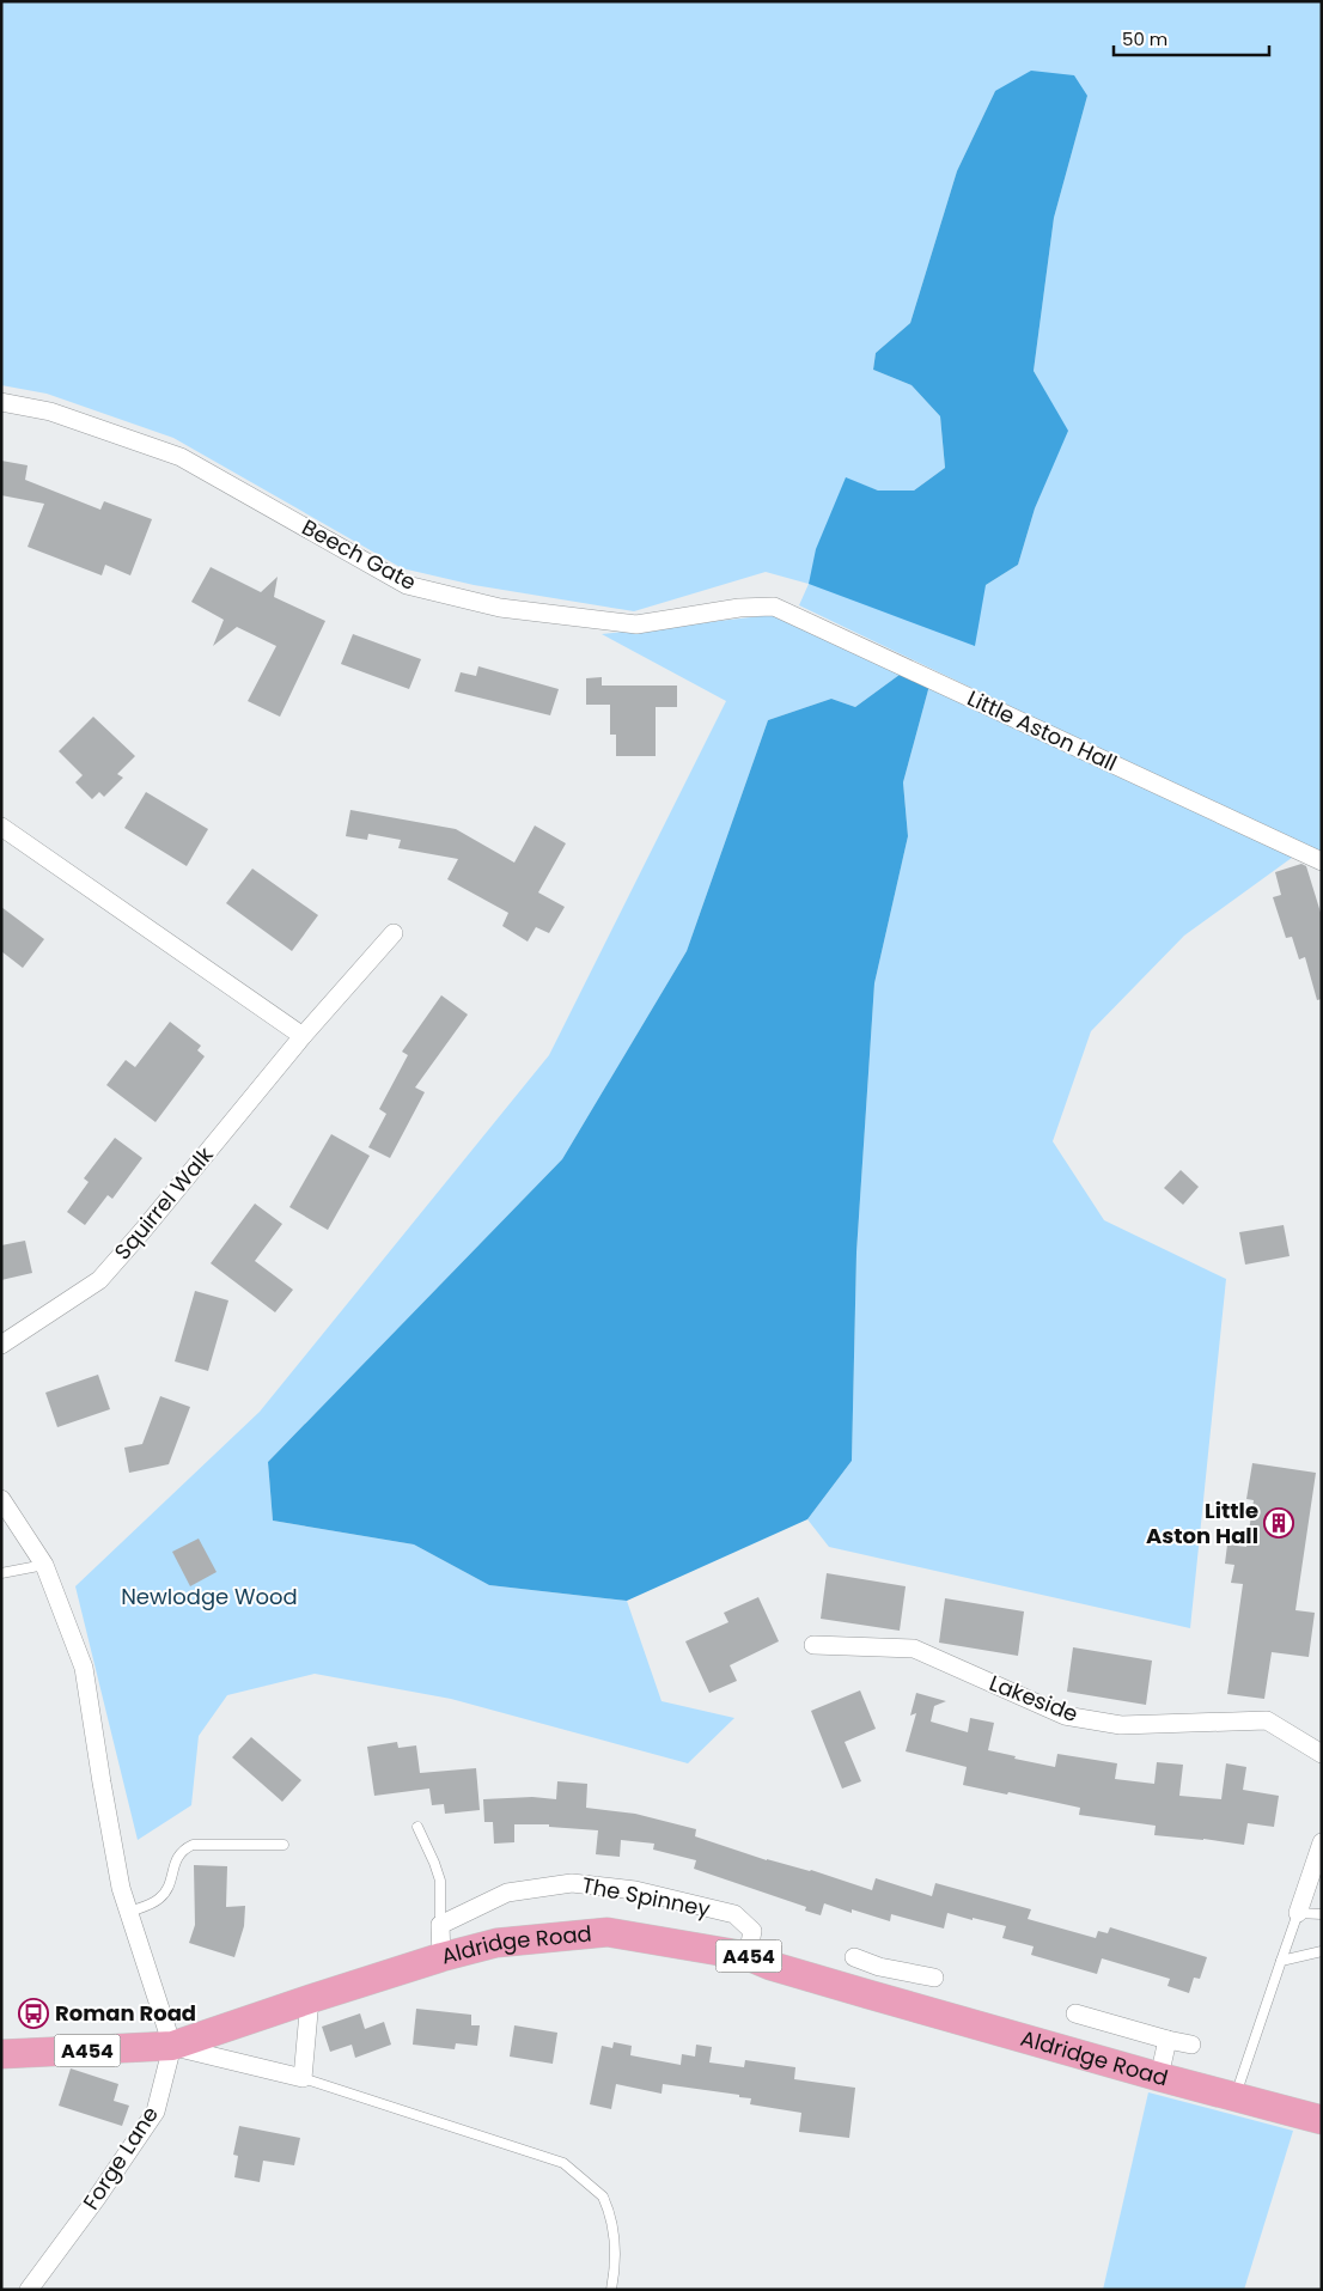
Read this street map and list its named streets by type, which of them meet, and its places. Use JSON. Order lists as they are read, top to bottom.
{
  "streets": {
    "main road": ["Aldridge Road", "A454"],
    "street": [
      "Beech Gate",
      "Little Aston Hall",
      "Squirrel Walk",
      "Lakeside",
      "The Spinney",
      "Forge Lane"
    ]
  },
  "crossings": [
    ["Beech Gate", "Little Aston Hall"],
    ["The Spinney", "Aldridge Road"],
    ["Aldridge Road", "A454"],
    ["Aldridge Road", "Forge Lane"],
    ["A454", "Forge Lane"]
  ],
  "parks": ["Newlodge Wood"],
  "places": {
    "building": ["Little Aston Hall"],
    "bus stop": ["Roman Road"]
  },
  "scale_bar": "50 m"
}
